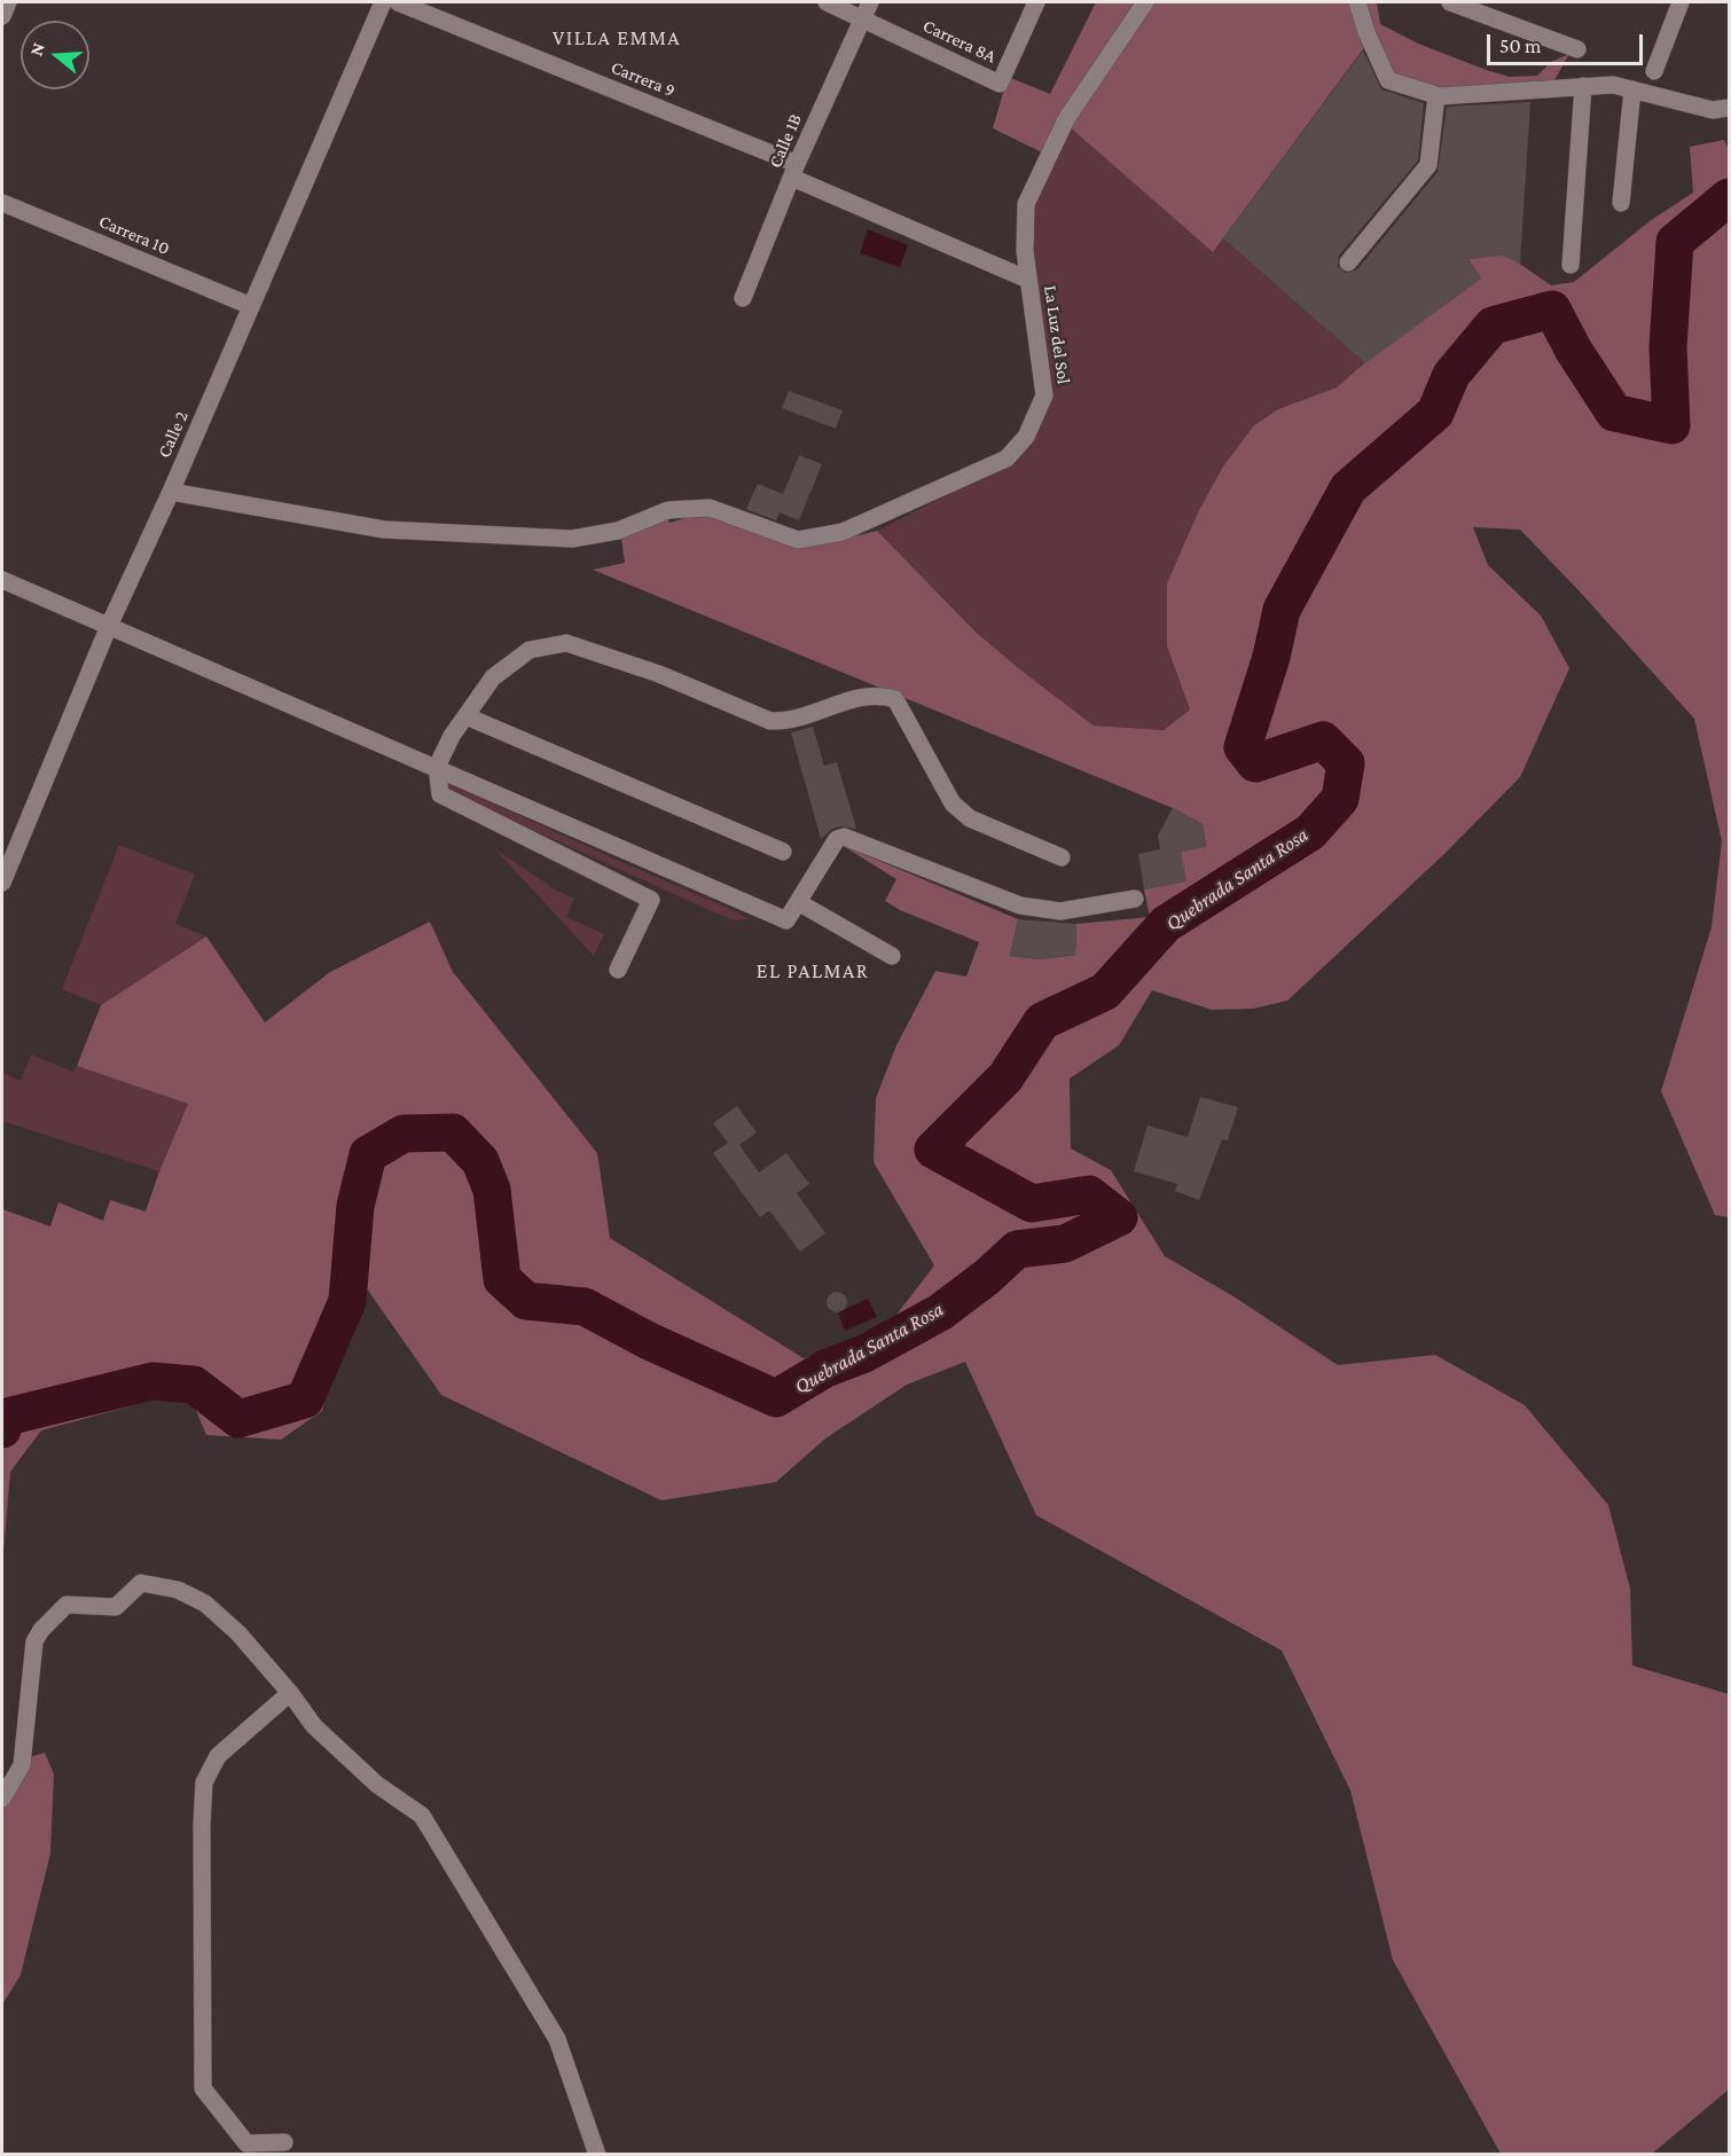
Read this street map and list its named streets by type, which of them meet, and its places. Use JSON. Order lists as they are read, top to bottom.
{
  "streets": {
    "street": [
      "Carrera 8A",
      "Carrera 9",
      "Calle 1B",
      "Carrera 10",
      "La Luz del Sol",
      "Calle 2"
    ]
  },
  "crossings": [
    ["Carrera 8A", "Calle 1B"],
    ["Carrera 9", "Calle 1B"],
    ["Carrera 9", "La Luz del Sol"],
    ["Carrera 10", "Calle 2"],
    ["La Luz del Sol", "Calle 2"]
  ],
  "districts": ["VILLA EMMA", "EL PALMAR"],
  "water": ["Quebrada Santa Rosa"],
  "scale_bar": "50 m",
  "north": "left"
}
